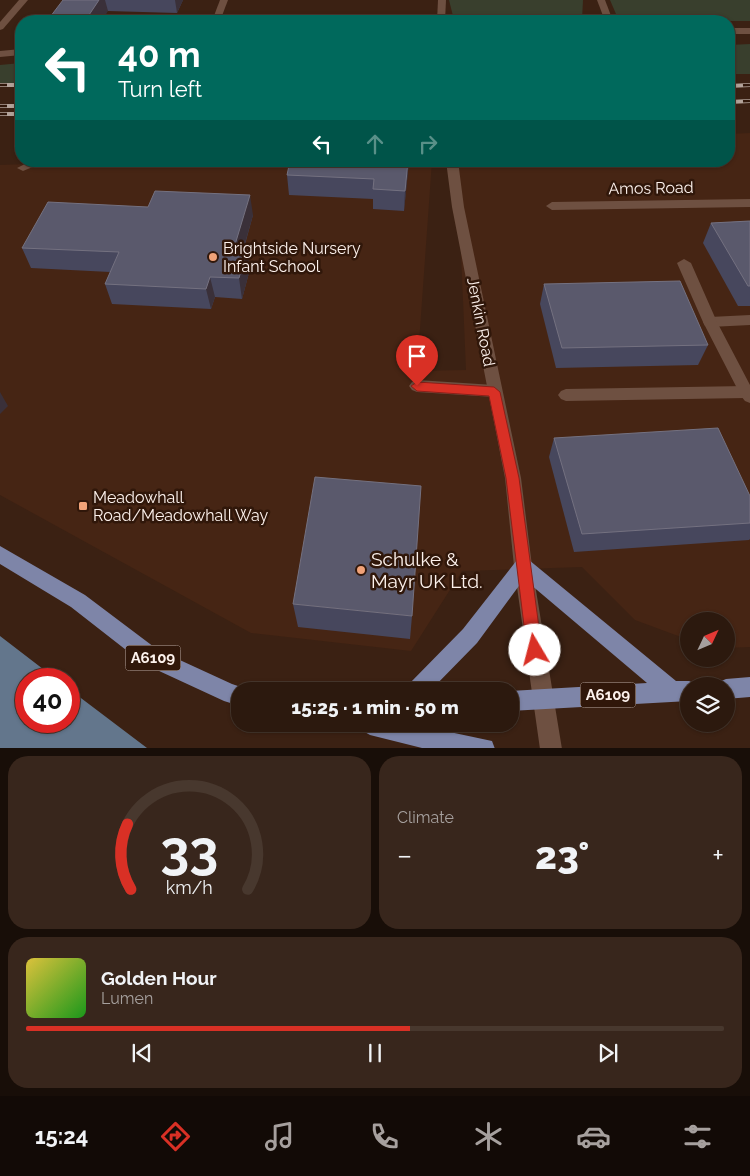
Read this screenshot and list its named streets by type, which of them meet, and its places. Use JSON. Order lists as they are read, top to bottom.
{
  "streets": {
    "main road": ["A6109"],
    "street": ["Amos Road", "Jenkin Road"]
  },
  "crossings": [
    ["Jenkin Road", "A6109"]
  ],
  "places": {
    "other": ["Brightside Nursery Infant School", "Schulke & Mayr UK Ltd."],
    "transit": ["Meadowhall Road/Meadowhall Way"]
  },
  "north": "top right",
  "page": {
    "turn": ["40 m", "Turn left"],
    "limit": "40",
    "trip": "15:25 · 1 min · 50 m",
    "tile": "Climate",
    "heat": ["−", "23°", "+"],
    "song": ["Golden Hour", "Lumen"],
    "tabs": "15:24",
    "gauge": ["33", "km/h"]
  }
}
